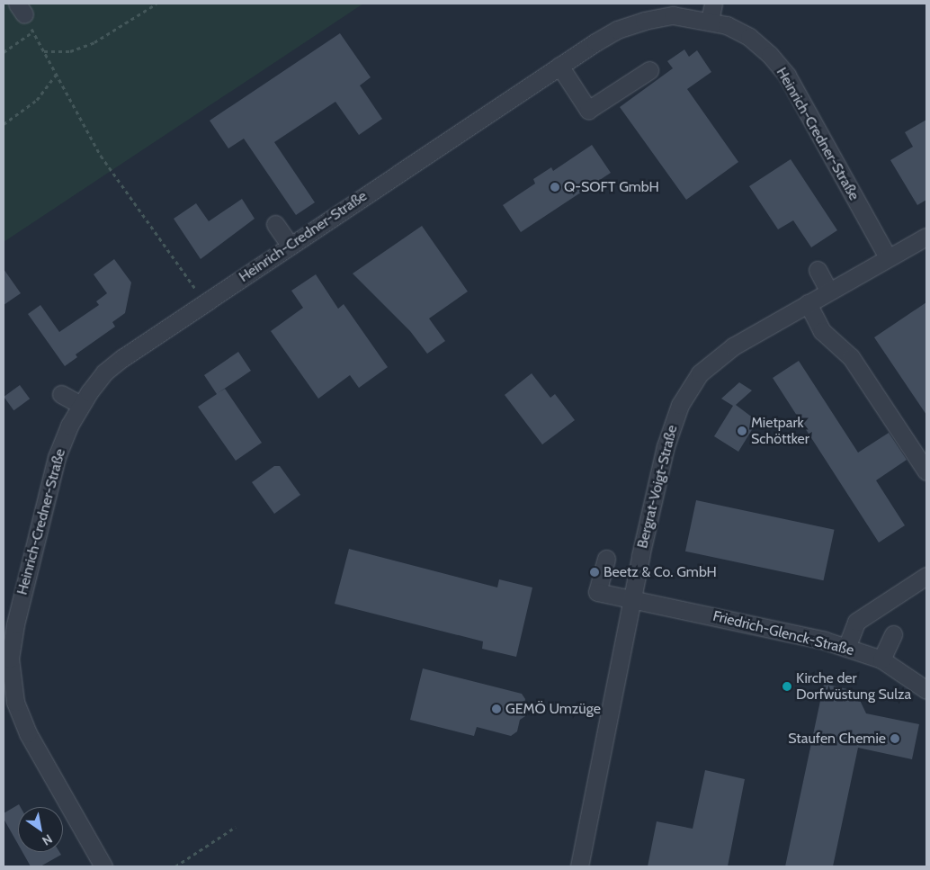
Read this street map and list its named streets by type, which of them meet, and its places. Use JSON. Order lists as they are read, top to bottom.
{
  "streets": {
    "street": ["Heinrich-Credner-Straße", "Bergrat-Voigt-Straße", "Friedrich-Glenck-Straße"]
  },
  "crossings": [
    ["Heinrich-Credner-Straße", "Bergrat-Voigt-Straße"],
    ["Bergrat-Voigt-Straße", "Friedrich-Glenck-Straße"]
  ],
  "places": [
    "Q-SOFT GmbH",
    "Mietpark Schöttker",
    "Beetz & Co. GmbH",
    "Kirche der Dorfwüstung Sulza",
    "GEMÖ Umzüge",
    "Staufen Chemie"
  ],
  "north": "bottom right"
}
